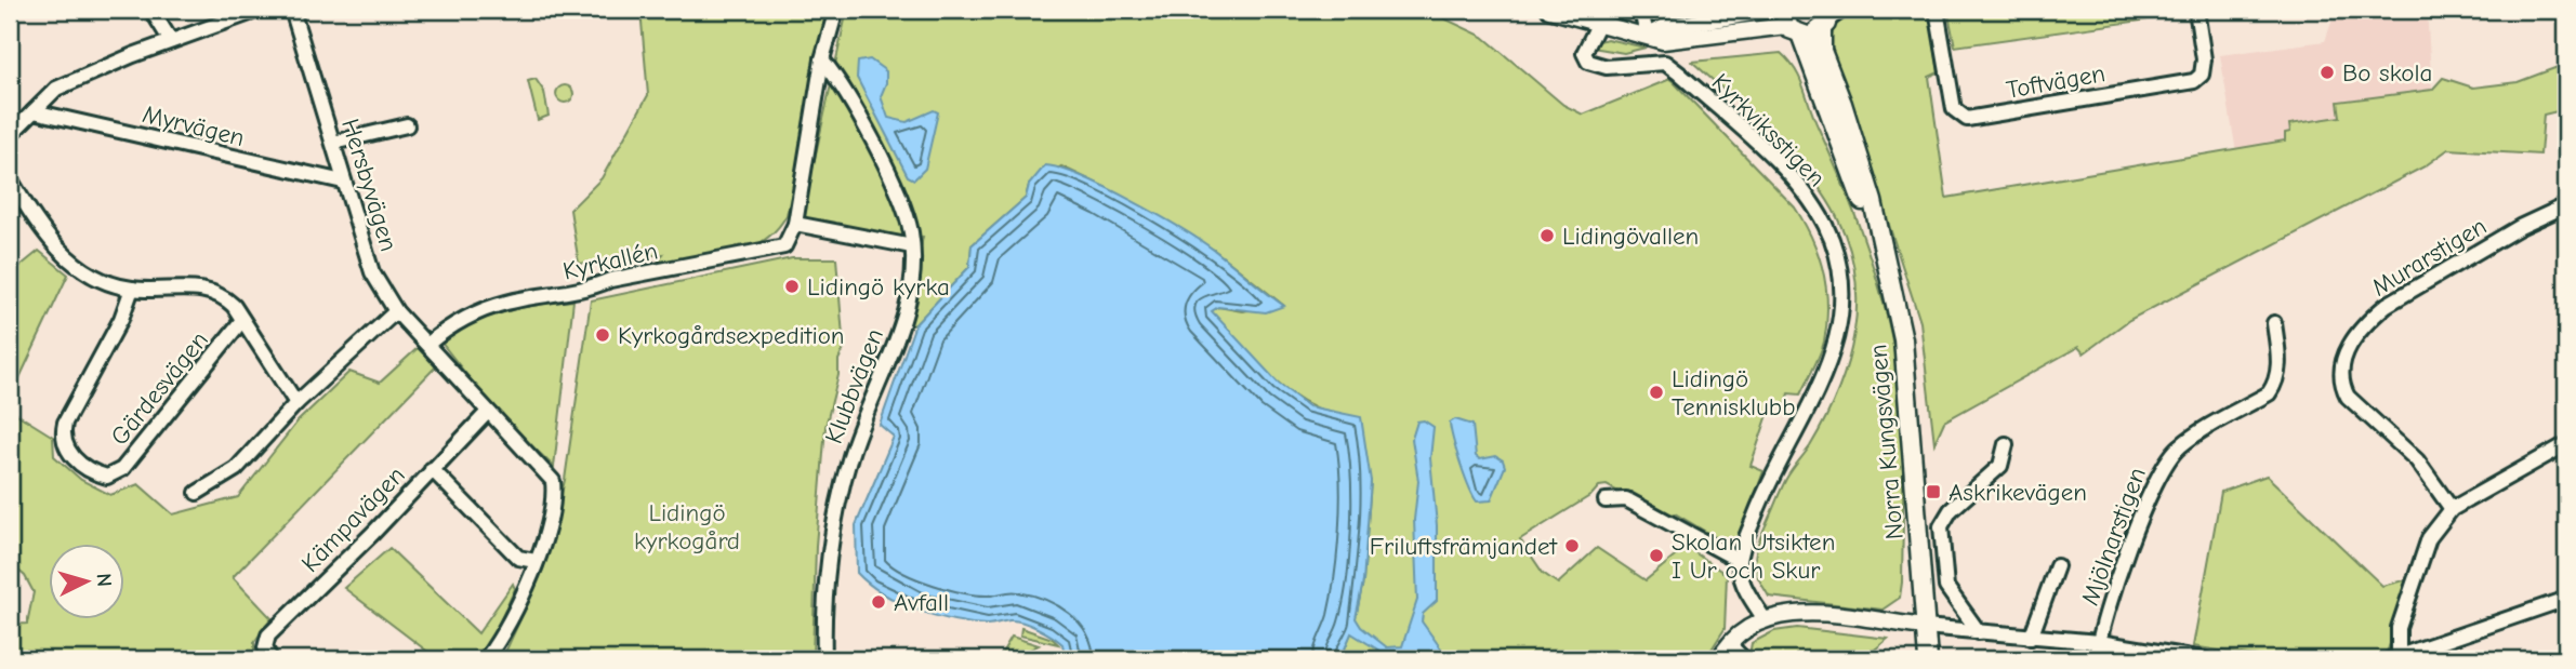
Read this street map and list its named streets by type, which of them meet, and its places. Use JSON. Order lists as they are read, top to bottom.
{
  "streets": {
    "main road": ["Norra Kungsvägen"],
    "street": [
      "Toftvägen",
      "Myrvägen",
      "Kyrkviksstigen",
      "Hersbyvägen",
      "Murarstigen",
      "Kyrkallén",
      "Klubbvägen",
      "Gärdesvägen",
      "Kämpavägen",
      "Mjölnarstigen"
    ]
  },
  "crossings": [
    ["Myrvägen", "Hersbyvägen"],
    ["Hersbyvägen", "Kyrkallén"],
    ["Hersbyvägen", "Kämpavägen"]
  ],
  "parks": ["Lidingö kyrkogård"],
  "places": {
    "other": [
      "Bo skola",
      "Lidingövallen",
      "Lidingö kyrka",
      "Kyrkogårdsexpedition",
      "Lidingö Tennisklubb",
      "Friluftsfrämjandet",
      "Skolan Utsikten I Ur och Skur",
      "Avfall"
    ],
    "transit": ["Askrikevägen"]
  },
  "north": "right"
}
